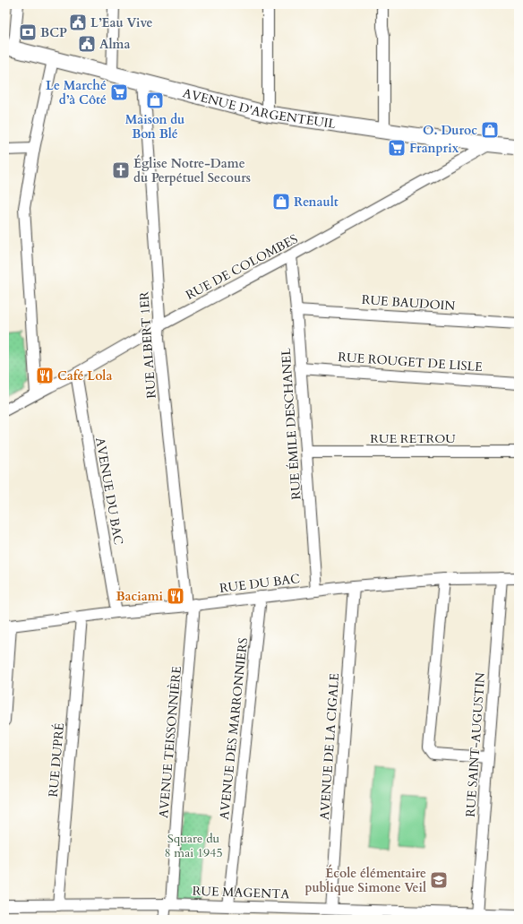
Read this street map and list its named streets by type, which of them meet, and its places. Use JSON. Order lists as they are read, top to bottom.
{
  "streets": {
    "main road": ["AVENUE D'ARGENTEUIL"],
    "street": [
      "RUE DE COLOMBES",
      "RUE BAUDOIN",
      "RUE ALBERT 1ER",
      "RUE ROUGET DE LISLE",
      "RUE ÉMILE DESCHANEL",
      "RUE RETROU",
      "AVENUE DU BAC",
      "RUE DU BAC",
      "AVENUE DES MARRONNIERS",
      "AVENUE TEISSONNIÈRE",
      "RUE SAINT-AUGUSTIN",
      "AVENUE DE LA CIGALE",
      "RUE DUPRÉ",
      "RUE MAGENTA"
    ]
  },
  "crossings": [
    ["AVENUE D'ARGENTEUIL", "RUE DE COLOMBES"],
    ["AVENUE D'ARGENTEUIL", "RUE ALBERT 1ER"],
    ["RUE DE COLOMBES", "RUE ALBERT 1ER"],
    ["RUE DE COLOMBES", "RUE ÉMILE DESCHANEL"],
    ["RUE DE COLOMBES", "AVENUE DU BAC"],
    ["RUE BAUDOIN", "RUE ÉMILE DESCHANEL"],
    ["RUE ALBERT 1ER", "RUE DU BAC"],
    ["RUE ALBERT 1ER", "AVENUE TEISSONNIÈRE"],
    ["RUE ROUGET DE LISLE", "RUE ÉMILE DESCHANEL"],
    ["RUE ÉMILE DESCHANEL", "RUE RETROU"],
    ["RUE ÉMILE DESCHANEL", "RUE DU BAC"],
    ["AVENUE DU BAC", "RUE DU BAC"],
    ["RUE DU BAC", "AVENUE DES MARRONNIERS"],
    ["RUE DU BAC", "AVENUE TEISSONNIÈRE"],
    ["RUE DU BAC", "RUE SAINT-AUGUSTIN"],
    ["RUE DU BAC", "AVENUE DE LA CIGALE"],
    ["RUE DU BAC", "RUE DUPRÉ"],
    ["AVENUE DES MARRONNIERS", "RUE MAGENTA"],
    ["AVENUE TEISSONNIÈRE", "RUE MAGENTA"],
    ["RUE SAINT-AUGUSTIN", "RUE MAGENTA"],
    ["AVENUE DE LA CIGALE", "RUE MAGENTA"],
    ["RUE DUPRÉ", "RUE MAGENTA"]
  ],
  "parks": ["Square du 8 mai 1945"],
  "places": {
    "public building": ["L’Eau Vive", "Alma"],
    "bank": ["BCP"],
    "supermarket": ["Le Marché d’à Côté", "Franprix"],
    "shop": ["Maison du Bon Blé", "O. Duroc", "Renault"],
    "church": ["Église Notre-Dame du Perpétuel Secours"],
    "restaurant": ["Café Lola", "Baciami"],
    "school or university": ["École élémentaire publique Simone Veil"]
  }
}
